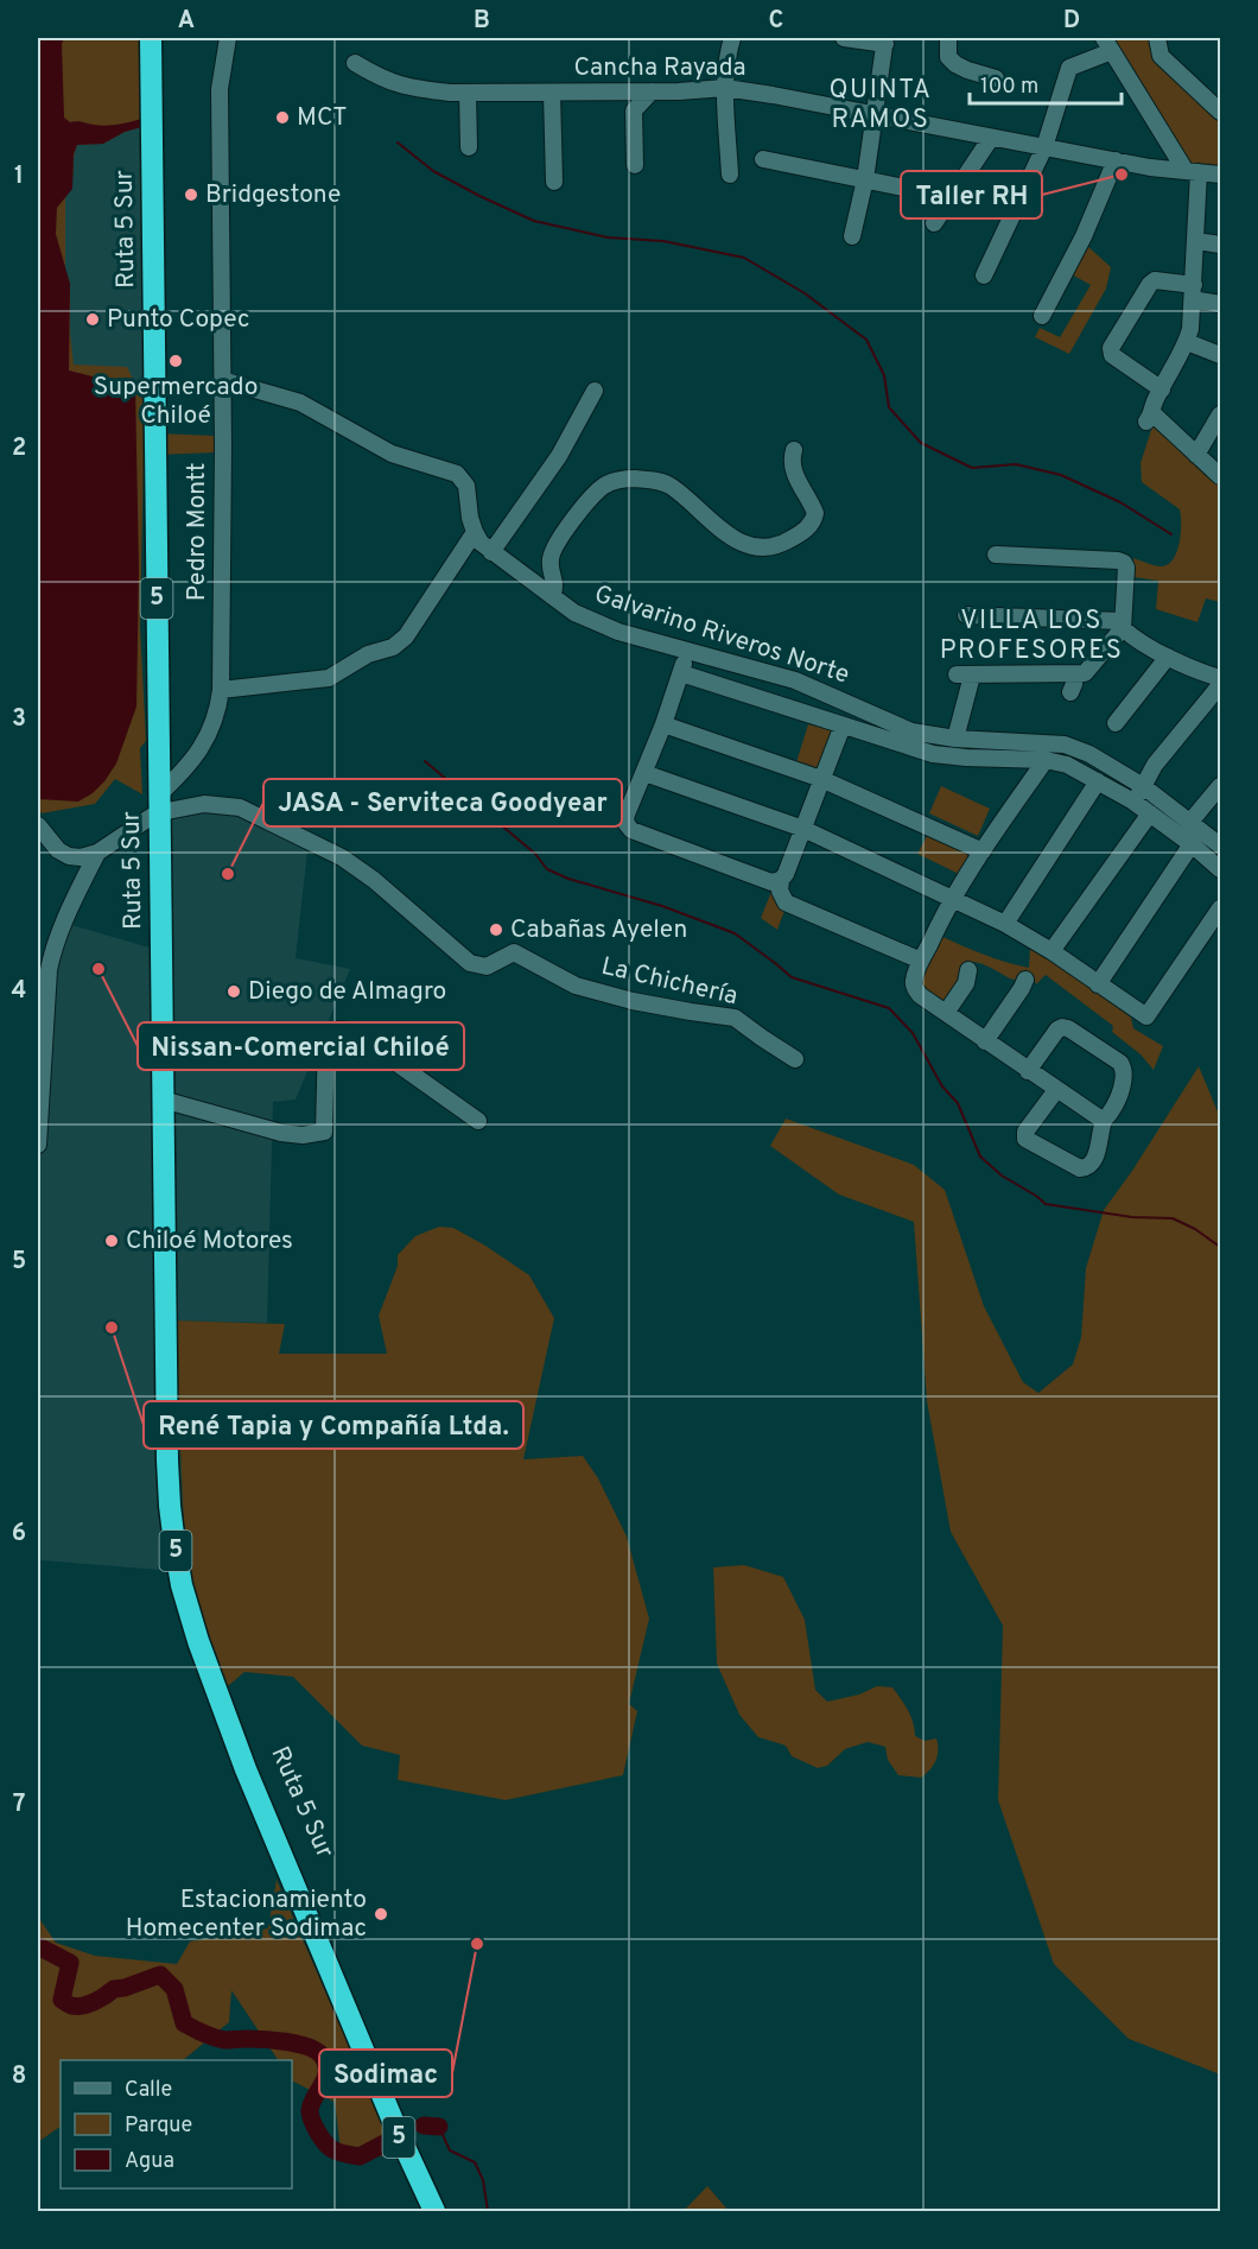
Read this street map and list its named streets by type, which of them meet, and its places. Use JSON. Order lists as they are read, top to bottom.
{
  "streets": {
    "highway": ["Ruta 5 Sur", "5"],
    "street": [
      "Cancha Rayada",
      "Pedro Montt",
      "Galvarino Riveros Norte",
      "La Chichería"
    ]
  },
  "crossings": [
    ["Ruta 5 Sur", "Pedro Montt"],
    ["Ruta 5 Sur", "La Chichería"],
    ["Pedro Montt", "Galvarino Riveros Norte"],
    ["Pedro Montt", "La Chichería"]
  ],
  "districts": ["QUINTA RAMOS", "VILLA LOS PROFESORES"],
  "places": [
    "MCT",
    "Taller RH",
    "Bridgestone",
    "Punto Copec",
    "Supermercado Chiloé",
    "JASA - Serviteca Goodyear",
    "Cabañas Ayelen",
    "Nissan-Comercial Chiloé",
    "Diego de Almagro",
    "Chiloé Motores",
    "René Tapia y Compañía Ltda.",
    "Estacionamiento Homecenter Sodimac",
    "Sodimac"
  ],
  "legend": ["Calle", "Parque", "Agua"],
  "scale_bar": "100 m",
  "grid": {
    "columns": [
      "A",
      "B",
      "C",
      "D"
    ],
    "rows": [
      "1",
      "2",
      "3",
      "4",
      "5",
      "6",
      "7",
      "8"
    ]
  }
}
